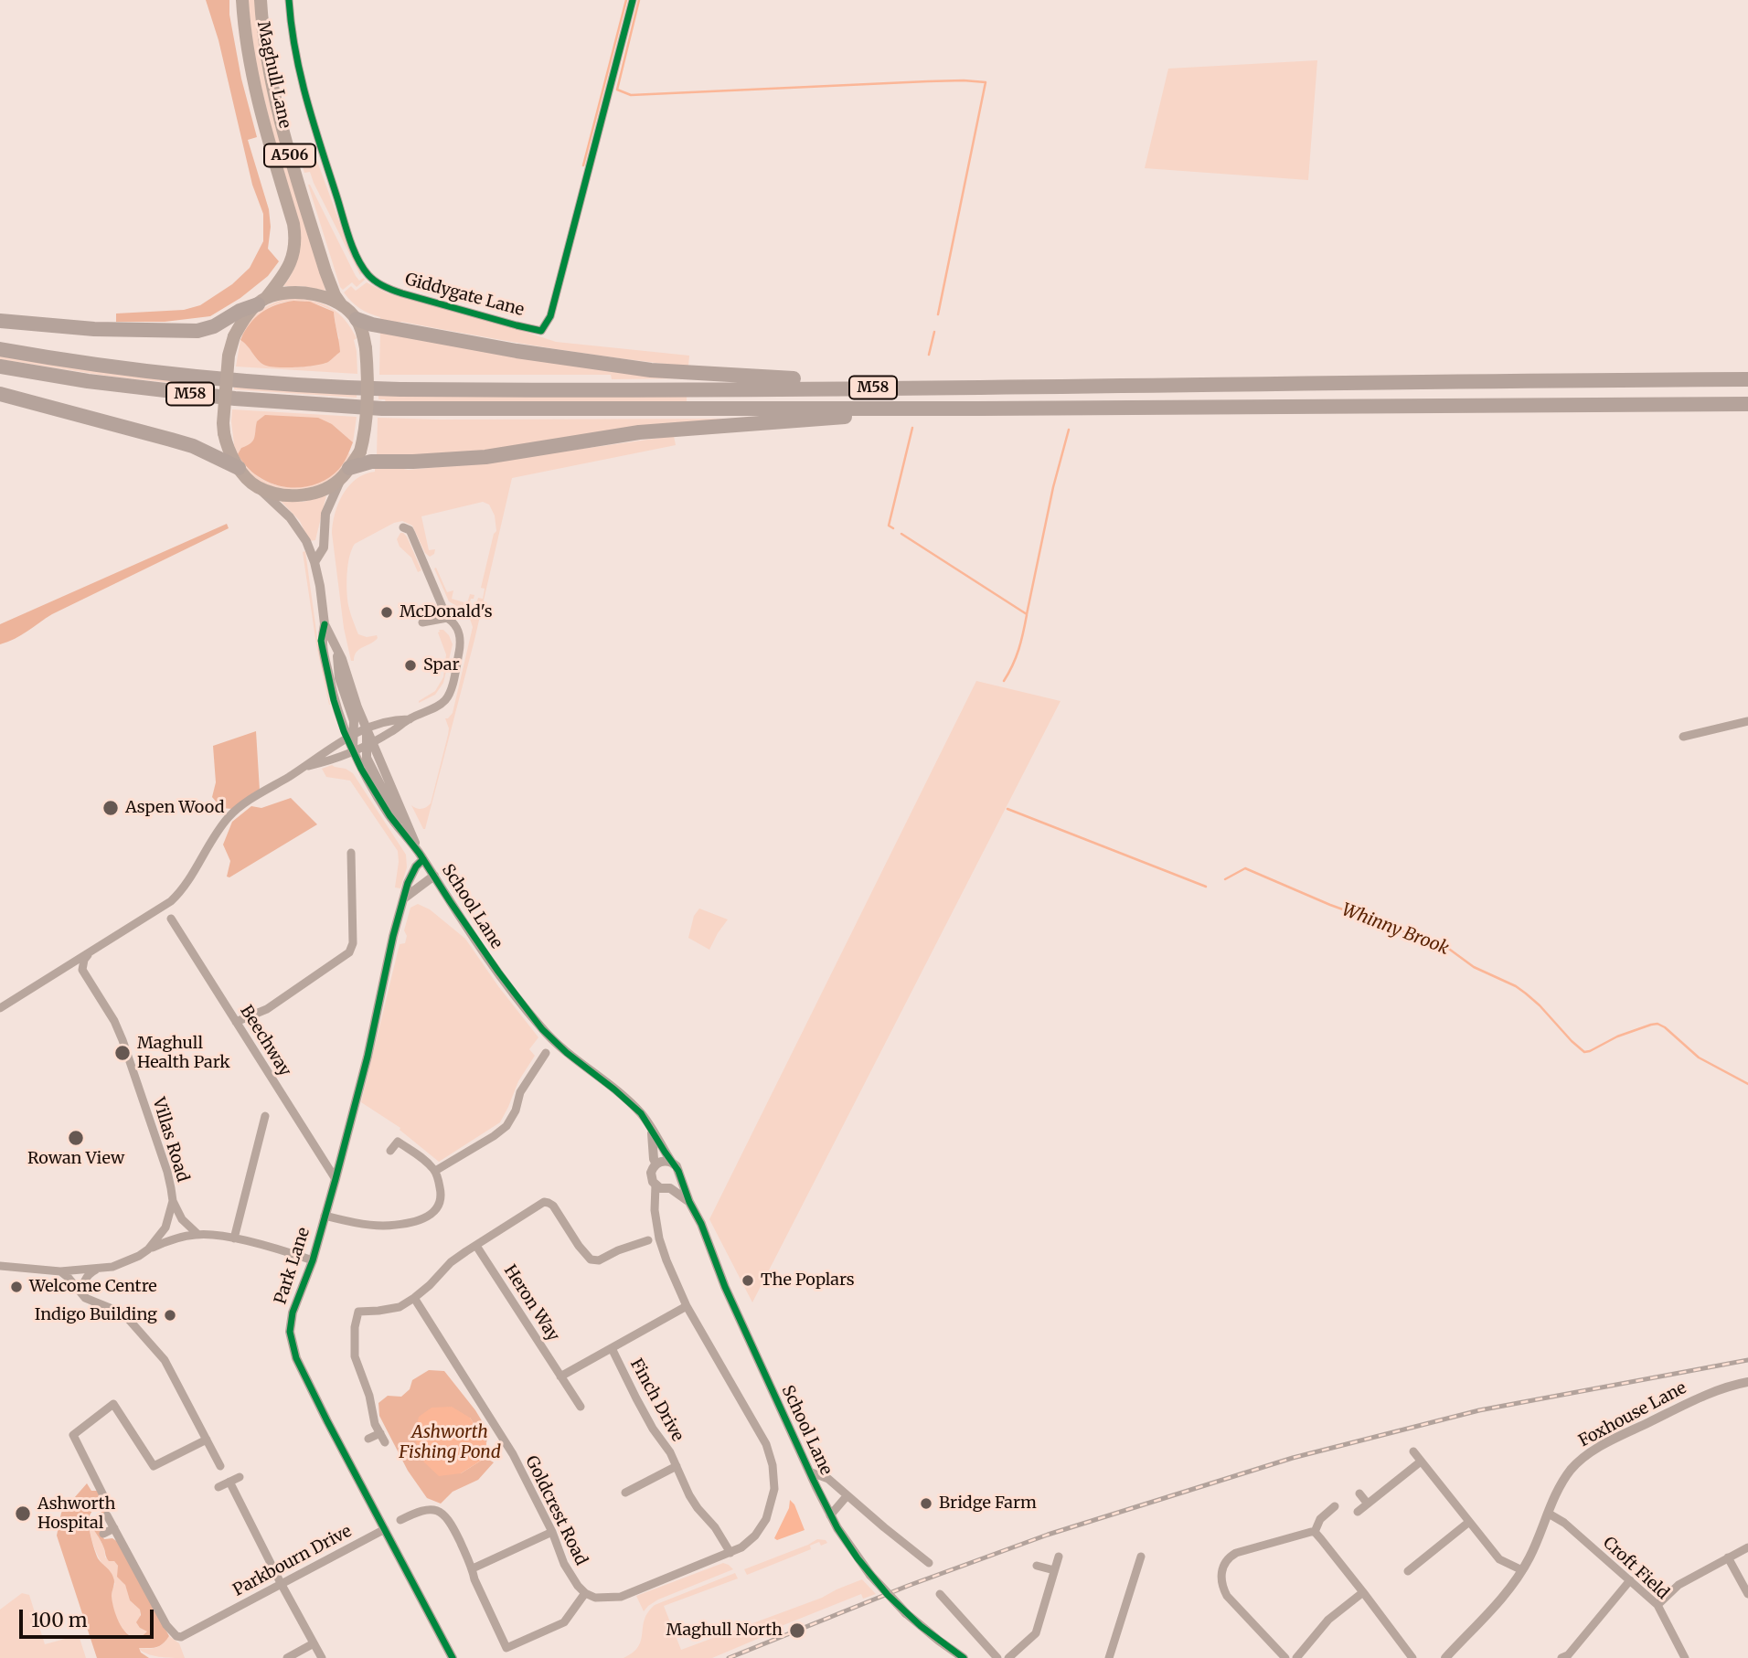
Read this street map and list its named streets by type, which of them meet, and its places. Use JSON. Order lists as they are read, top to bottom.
{
  "streets": {
    "highway": ["M58"],
    "main road": ["Maghull Lane", "A506"],
    "street": [
      "Giddygate Lane",
      "School Lane",
      "Beechway",
      "Villas Road",
      "Park Lane",
      "Heron Way",
      "Finch Drive",
      "Foxhouse Lane",
      "Goldcrest Road",
      "Parkbourn Drive",
      "Croft Field"
    ]
  },
  "crossings": [
    ["Maghull Lane", "A506"],
    ["Maghull Lane", "M58"],
    ["A506", "M58"],
    ["School Lane", "Park Lane"],
    ["Beechway", "Park Lane"],
    ["Park Lane", "Parkbourn Drive"],
    ["Foxhouse Lane", "Croft Field"]
  ],
  "water": ["Whinny Brook", "Ashworth Fishing Pond"],
  "places": [
    "McDonald's",
    "Spar",
    "Aspen Wood",
    "Maghull Health Park",
    "Rowan View",
    "The Poplars",
    "Welcome Centre",
    "Indigo Building",
    "Bridge Farm",
    "Ashworth Hospital",
    "Maghull North"
  ],
  "scale_bar": "100 m"
}
